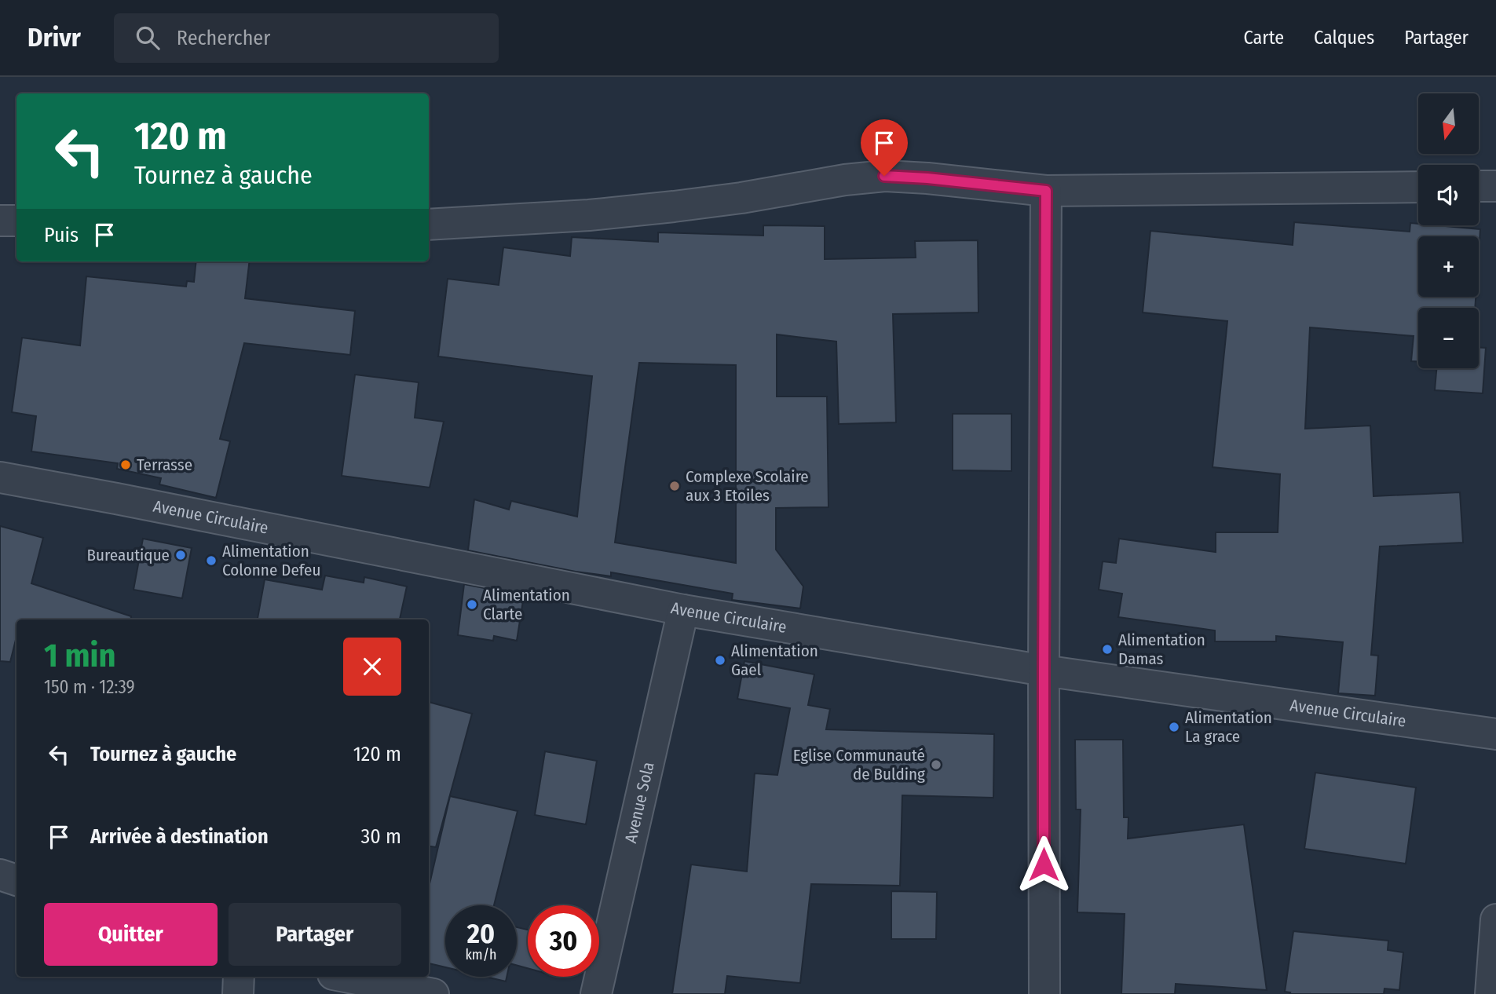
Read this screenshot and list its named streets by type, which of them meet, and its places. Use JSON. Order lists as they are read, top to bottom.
{
  "streets": {
    "street": ["Avenue Circulaire", "Avenue Sola"]
  },
  "crossings": [
    ["Avenue Circulaire", "Avenue Sola"]
  ],
  "places": [
    "Terrasse",
    "Complexe Scolaire aux 3 Etoiles",
    "Bureautique",
    "Alimentation Colonne Defeu",
    "Alimentation Clarte",
    "Alimentation Damas",
    "Alimentation Gael",
    "Alimentation La grace",
    "Eglise Communauté de Bulding"
  ],
  "north": "bottom",
  "page": {
    "header": "Drivr",
    "search": "Rechercher",
    "nav": ["Carte", "Calques", "Partager"],
    "map_buttons": ["+", "−"],
    "turn": ["120 m", "Tournez à gauche"],
    "then": "Puis",
    "heading": ["1 min", "150 m · 12:39"],
    "list": [
      {
        "name": "Tournez à gauche",
        "value": "120 m"
      },
      {
        "name": "Arrivée à destination",
        "value": "30 m"
      }
    ],
    "buttons": ["Quitter", "Partager"],
    "speed": "20 km/h",
    "limit": "30"
  }
}
